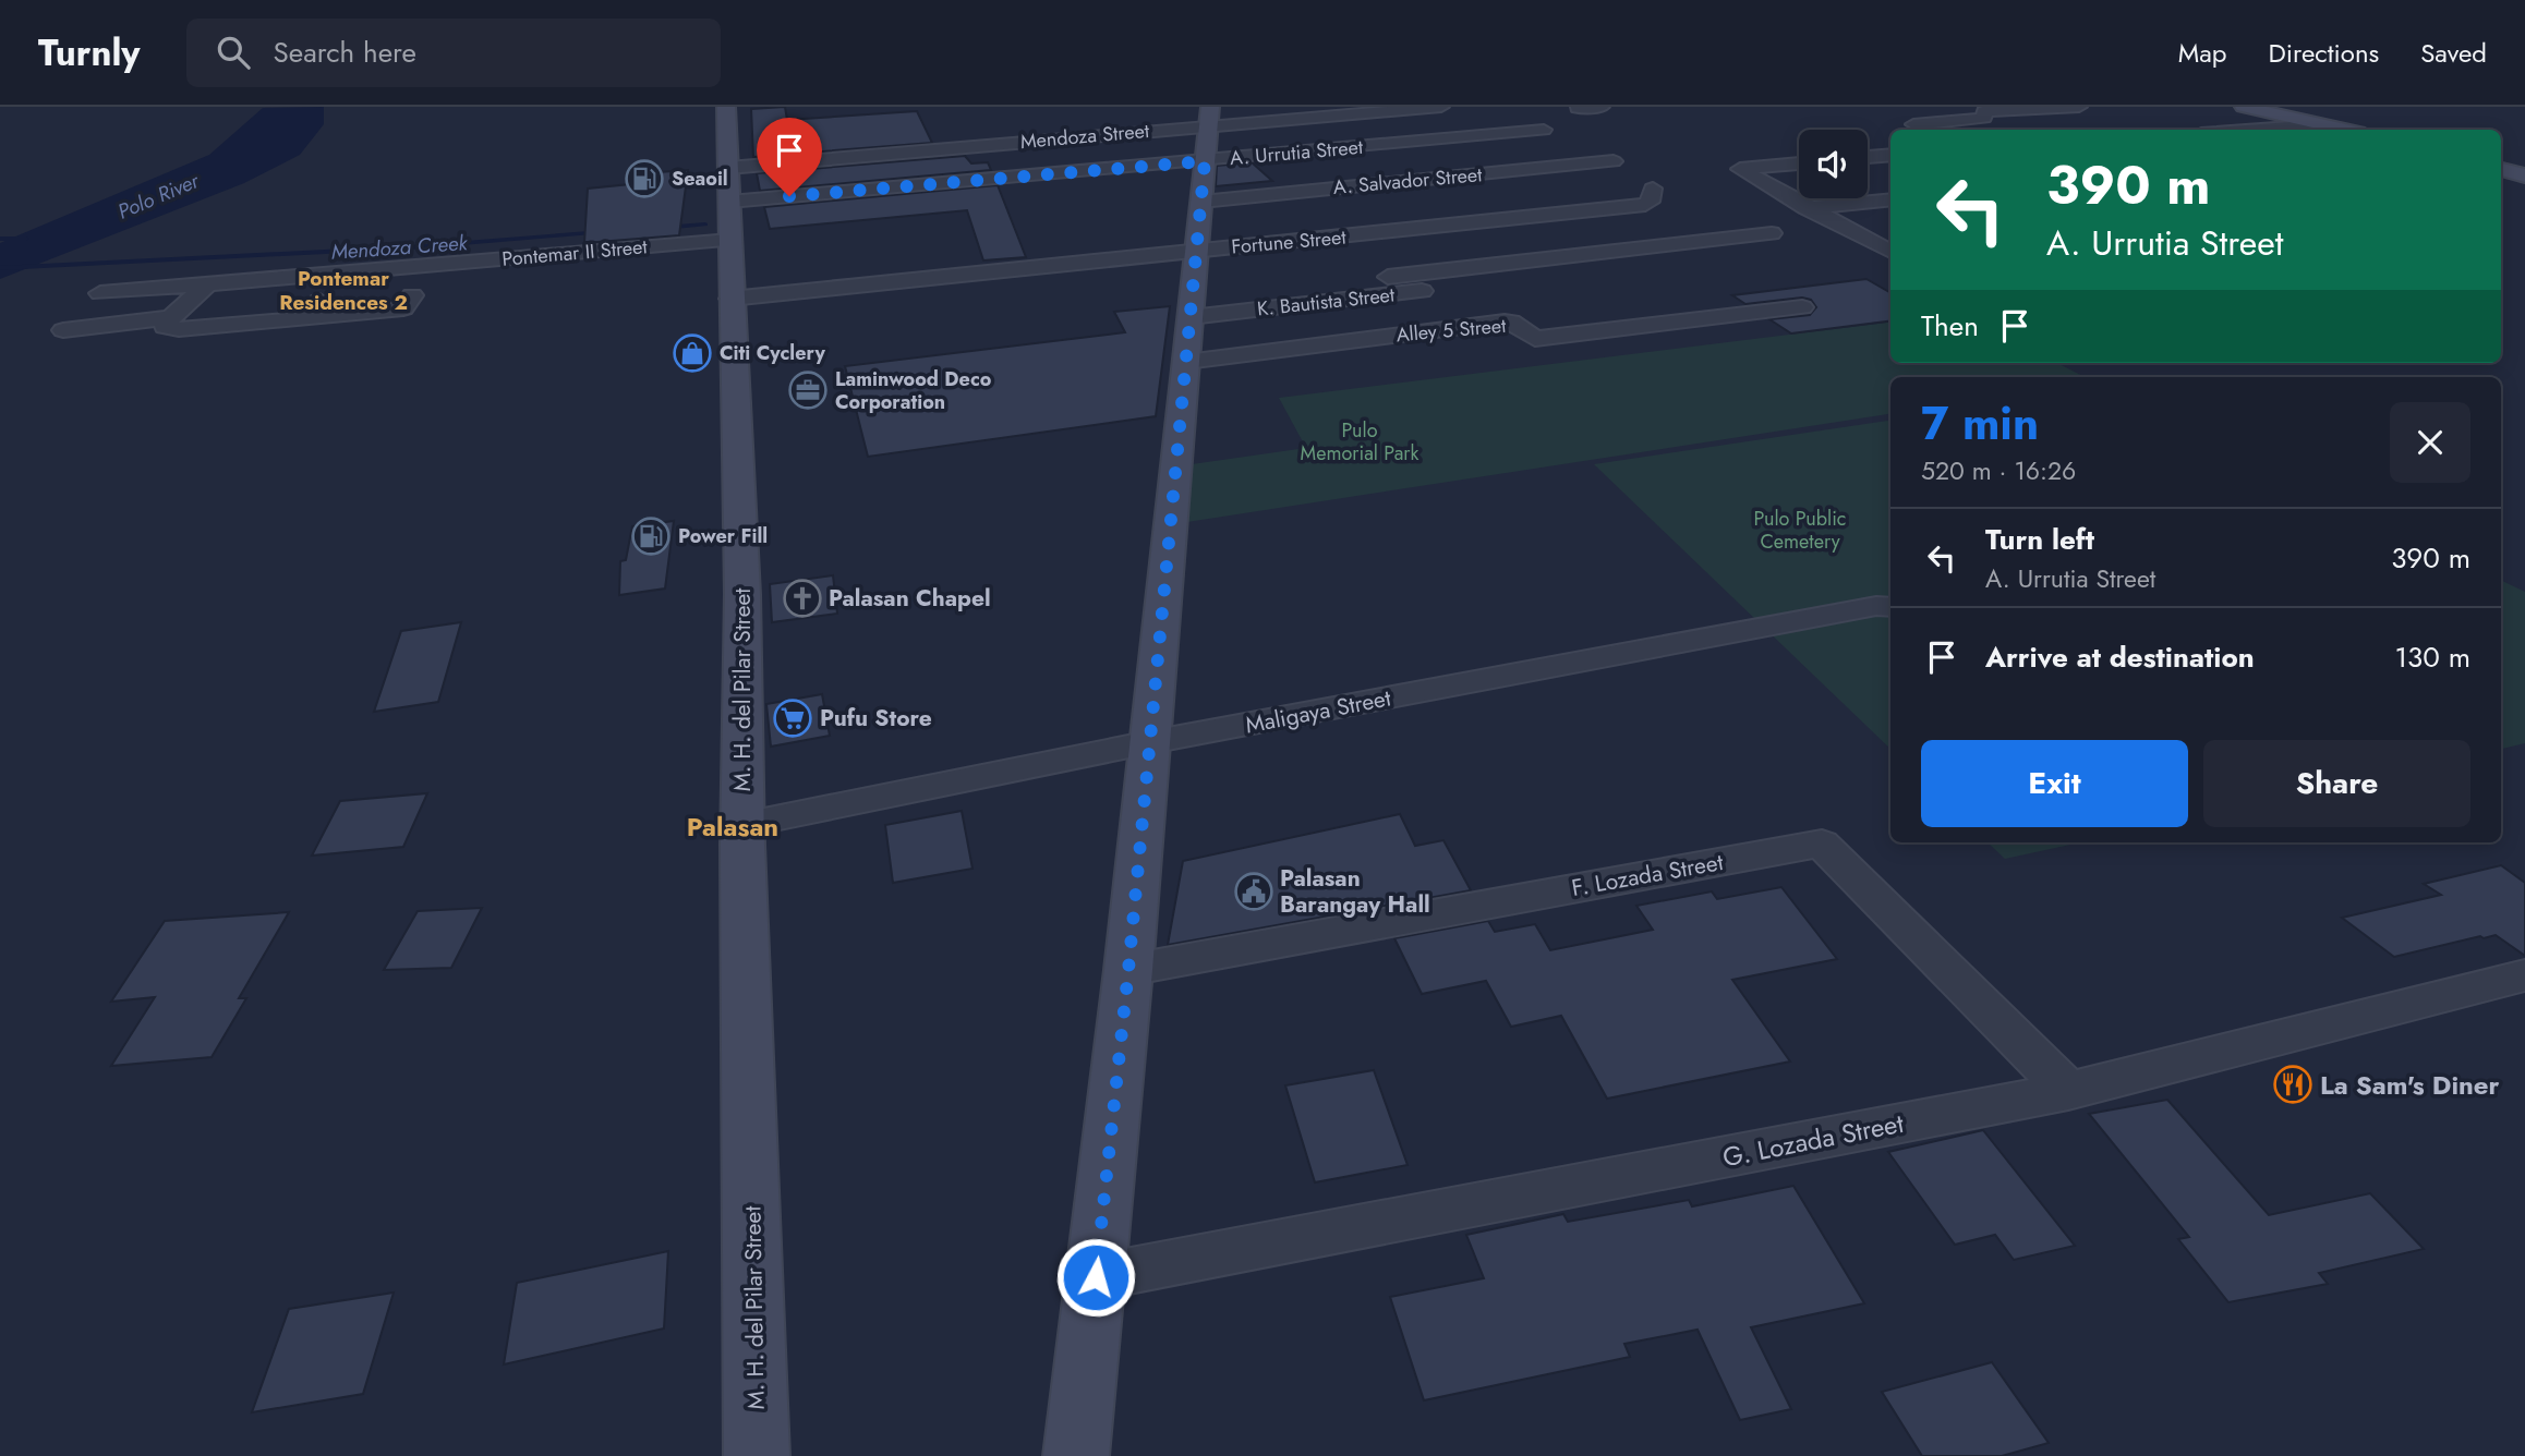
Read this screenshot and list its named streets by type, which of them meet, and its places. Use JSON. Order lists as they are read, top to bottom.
{
  "streets": {
    "main road": ["M. H. del Pilar Street"],
    "street": [
      "Mendoza Street",
      "A. Urrutia Street",
      "A. Salvador Street",
      "Fortune Street",
      "Pontemar II Street",
      "K. Bautista Street",
      "Alley 5 Street",
      "Maligaya Street",
      "F. Lozada Street",
      "G. Lozada Street"
    ]
  },
  "crossings": [
    ["Mendoza Street", "A. Urrutia Street"],
    ["Mendoza Street", "M. H. del Pilar Street"],
    ["A. Urrutia Street", "M. H. del Pilar Street"],
    ["Fortune Street", "M. H. del Pilar Street"],
    ["Pontemar II Street", "M. H. del Pilar Street"],
    ["M. H. del Pilar Street", "Maligaya Street"],
    ["F. Lozada Street", "G. Lozada Street"]
  ],
  "districts": ["Pontemar Residences 2", "Palasan"],
  "water": ["Polo River", "Mendoza Creek"],
  "parks": ["Pulo Memorial Park", "Pulo Public Cemetery"],
  "places": {
    "fuel station": ["Seaoil", "Power Fill"],
    "shop": ["Citi Cyclery"],
    "office": ["Laminwood Deco Corporation"],
    "church": ["Palasan Chapel"],
    "supermarket": ["Pufu Store"],
    "public building": ["Palasan Barangay Hall"],
    "restaurant": ["La Sam's Diner"]
  },
  "page": {
    "header": "Turnly",
    "search": "Search here",
    "nav": ["Map", "Directions", "Saved"],
    "turn": ["390 m", "A. Urrutia Street"],
    "then": "Then",
    "heading": ["7 min", "520 m · 16:26"],
    "list": [
      {
        "name": "Turn left",
        "note": "A. Urrutia Street",
        "value": "390 m"
      },
      {
        "name": "Arrive at destination",
        "value": "130 m"
      }
    ],
    "buttons": ["Exit", "Share"]
  }
}
